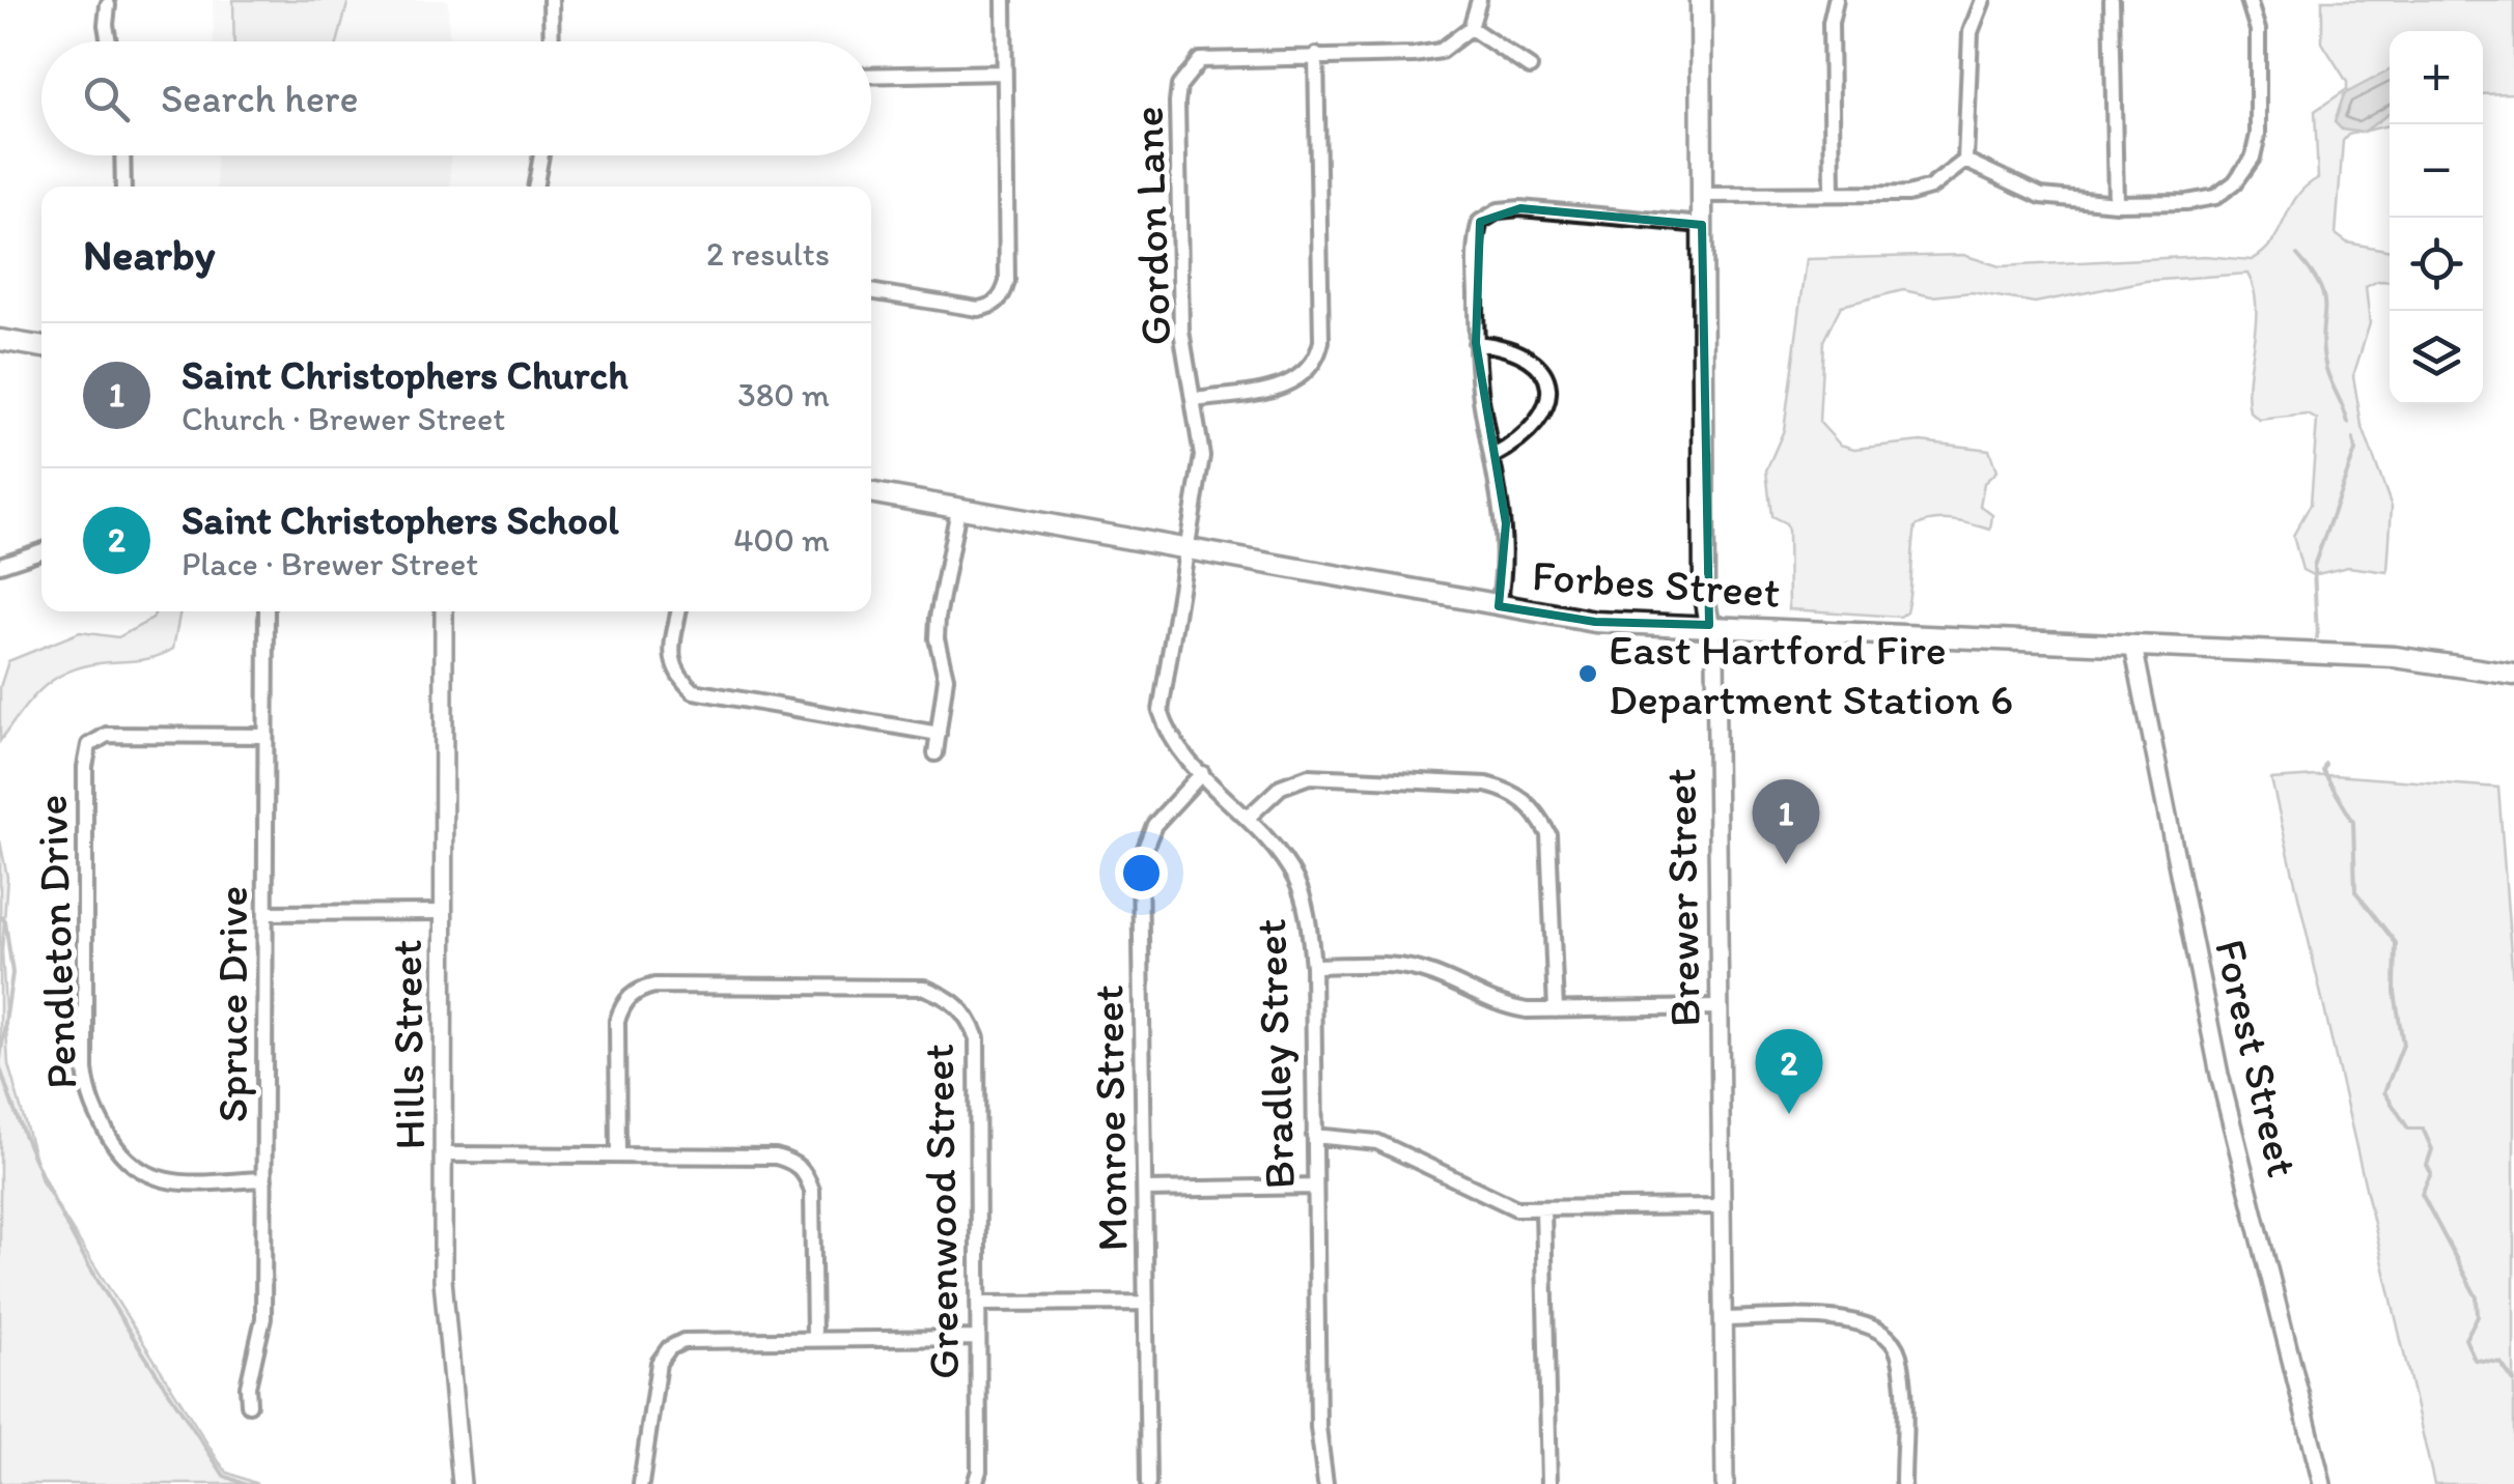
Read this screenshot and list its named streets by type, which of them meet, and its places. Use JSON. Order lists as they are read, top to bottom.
{
  "streets": {
    "main road": ["Forbes Street", "Brewer Street"],
    "street": [
      "Gordon Lane",
      "Pendleton Drive",
      "Spruce Drive",
      "Hills Street",
      "Bradley Street",
      "Forest Street",
      "Monroe Street",
      "Greenwood Street"
    ]
  },
  "crossings": [
    ["Gordon Lane", "Forbes Street"],
    ["Gordon Lane", "Bradley Street"],
    ["Forbes Street", "Brewer Street"],
    ["Forbes Street", "Bradley Street"],
    ["Forbes Street", "Forest Street"],
    ["Pendleton Drive", "Spruce Drive"],
    ["Bradley Street", "Monroe Street"]
  ],
  "places": ["East Hartford Fire Department Station 6"],
  "page": {
    "map_buttons": ["+", "−"],
    "search": "Search here",
    "heading": ["Nearby", "2 results"],
    "list": [
      {
        "mark": "1",
        "name": "Saint Christophers Church",
        "note": "Church · Brewer Street",
        "value": "380 m"
      },
      {
        "mark": "2",
        "name": "Saint Christophers School",
        "note": "Place · Brewer Street",
        "value": "400 m"
      }
    ],
    "pins": ["1", "2"]
  }
}
